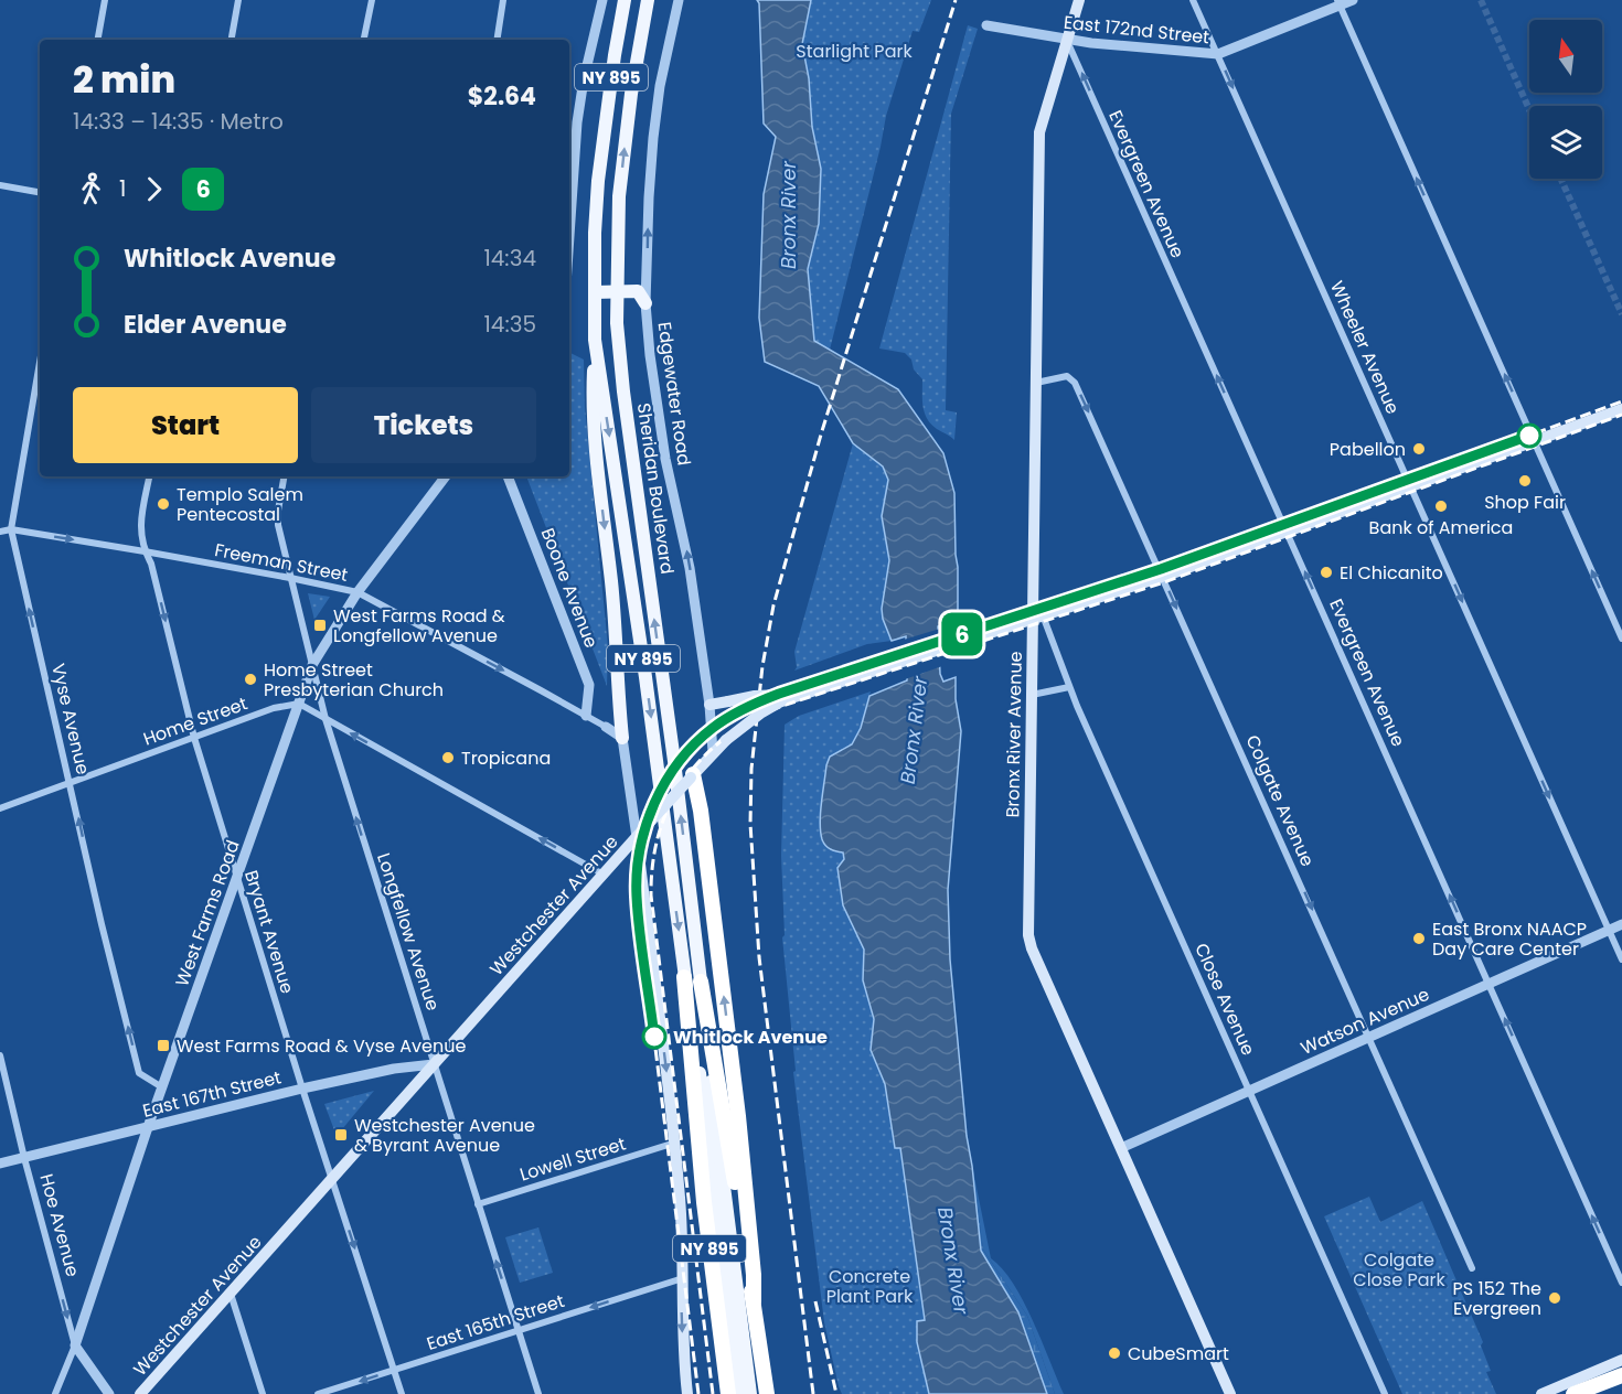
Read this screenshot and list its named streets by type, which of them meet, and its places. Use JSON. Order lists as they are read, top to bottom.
{
  "streets": {
    "highway": ["NY 895"],
    "main road": ["Sheridan Boulevard", "Bronx River Avenue", "Westchester Avenue"],
    "street": [
      "East 172nd Street",
      "Evergreen Avenue",
      "Wheeler Avenue",
      "Edgewater Road",
      "Freeman Street",
      "Boone Avenue",
      "Vyse Avenue",
      "Home Street",
      "Colgate Avenue",
      "West Farms Road",
      "Bryant Avenue",
      "Longfellow Avenue",
      "Close Avenue",
      "Watson Avenue",
      "East 167th Street",
      "Lowell Street",
      "Hoe Avenue",
      "East 165th Street"
    ]
  },
  "crossings": [
    ["East 172nd Street", "Evergreen Avenue"],
    ["East 172nd Street", "Wheeler Avenue"],
    ["East 172nd Street", "Bronx River Avenue"],
    ["NY 895", "Sheridan Boulevard"],
    ["Evergreen Avenue", "Bronx River Avenue"],
    ["Evergreen Avenue", "Watson Avenue"],
    ["Wheeler Avenue", "Watson Avenue"],
    ["Edgewater Road", "Westchester Avenue"],
    ["Freeman Street", "Boone Avenue"],
    ["Freeman Street", "Vyse Avenue"],
    ["Freeman Street", "West Farms Road"],
    ["Freeman Street", "Bryant Avenue"],
    ["Freeman Street", "Longfellow Avenue"],
    ["Vyse Avenue", "Home Street"],
    ["Vyse Avenue", "West Farms Road"],
    ["Home Street", "West Farms Road"],
    ["Home Street", "Bryant Avenue"],
    ["Bronx River Avenue", "Colgate Avenue"],
    ["Bronx River Avenue", "Close Avenue"],
    ["Bronx River Avenue", "Watson Avenue"],
    ["Colgate Avenue", "Watson Avenue"],
    ["Westchester Avenue", "Bryant Avenue"],
    ["Westchester Avenue", "Longfellow Avenue"],
    ["Westchester Avenue", "East 167th Street"],
    ["West Farms Road", "Bryant Avenue"],
    ["West Farms Road", "Longfellow Avenue"],
    ["West Farms Road", "East 167th Street"],
    ["West Farms Road", "Hoe Avenue"],
    ["Bryant Avenue", "East 167th Street"],
    ["Bryant Avenue", "East 165th Street"],
    ["Longfellow Avenue", "East 167th Street"],
    ["Longfellow Avenue", "Lowell Street"],
    ["Longfellow Avenue", "East 165th Street"],
    ["Close Avenue", "Watson Avenue"],
    ["East 167th Street", "Hoe Avenue"]
  ],
  "one_way": [
    "Evergreen Avenue",
    "Wheeler Avenue",
    "Freeman Street",
    "Vyse Avenue",
    "Colgate Avenue",
    "Bryant Avenue",
    "Longfellow Avenue",
    "Hoe Avenue",
    "East 165th Street"
  ],
  "water": ["Bronx River"],
  "parks": ["Starlight Park", "Colgate Close Park", "Concrete Plant Park"],
  "places": {
    "other": [
      "Pabellon",
      "Shop Fair",
      "Templo Salem Pentecostal",
      "Bank of America",
      "El Chicanito",
      "Home Street Presbyterian Church",
      "Tropicana",
      "East Bronx NAACP Day Care Center",
      "Whitlock Avenue",
      "PS 152 The Evergreen",
      "CubeSmart"
    ],
    "transit": ["West Farms Road & Longfellow Avenue", "West Farms Road & Vyse Avenue", "Westchester Avenue & Byrant Avenue"]
  },
  "lines": ["metro line 6"],
  "north": "top",
  "page": {
    "on_map": "6",
    "heading": ["2 min", "14:33 – 14:35 · Metro", "$2.64"],
    "legs": ["1", "6"],
    "list": [
      {
        "name": "Whitlock Avenue",
        "value": "14:34"
      },
      {
        "name": "Elder Avenue",
        "value": "14:35"
      }
    ],
    "buttons": ["Start", "Tickets"]
  }
}
